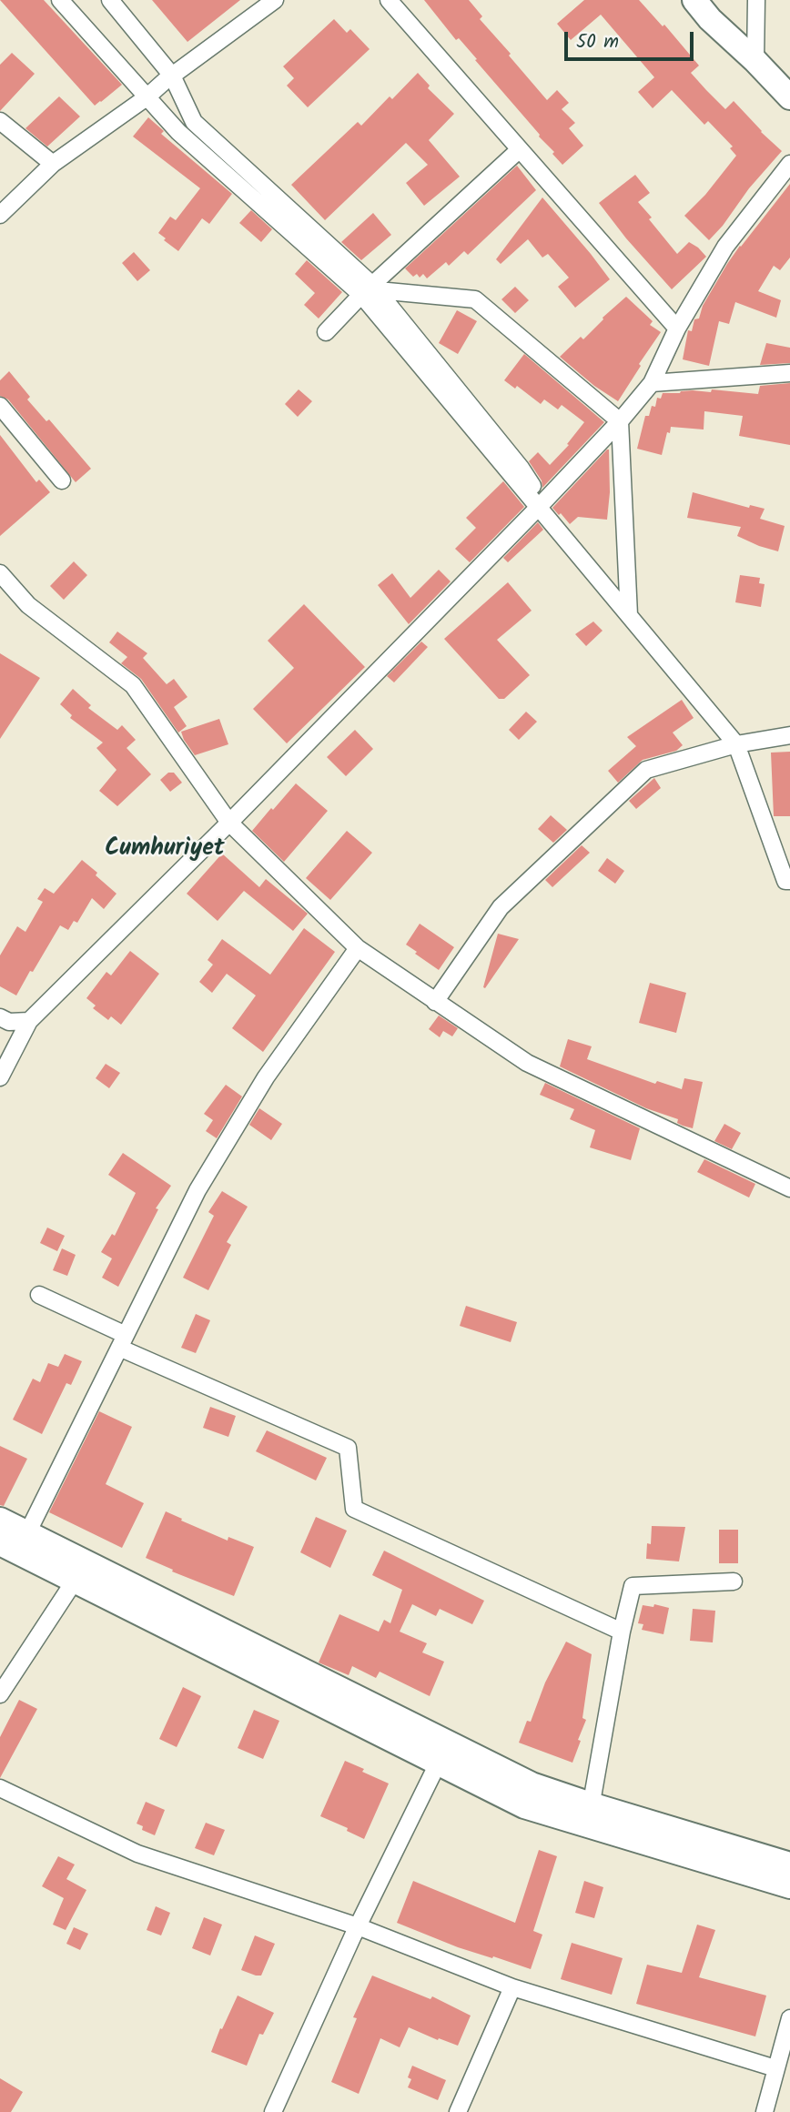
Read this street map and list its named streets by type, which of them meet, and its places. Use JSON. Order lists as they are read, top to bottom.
{
  "districts": ["Cumhuriyet"],
  "scale_bar": "50 m"
}
